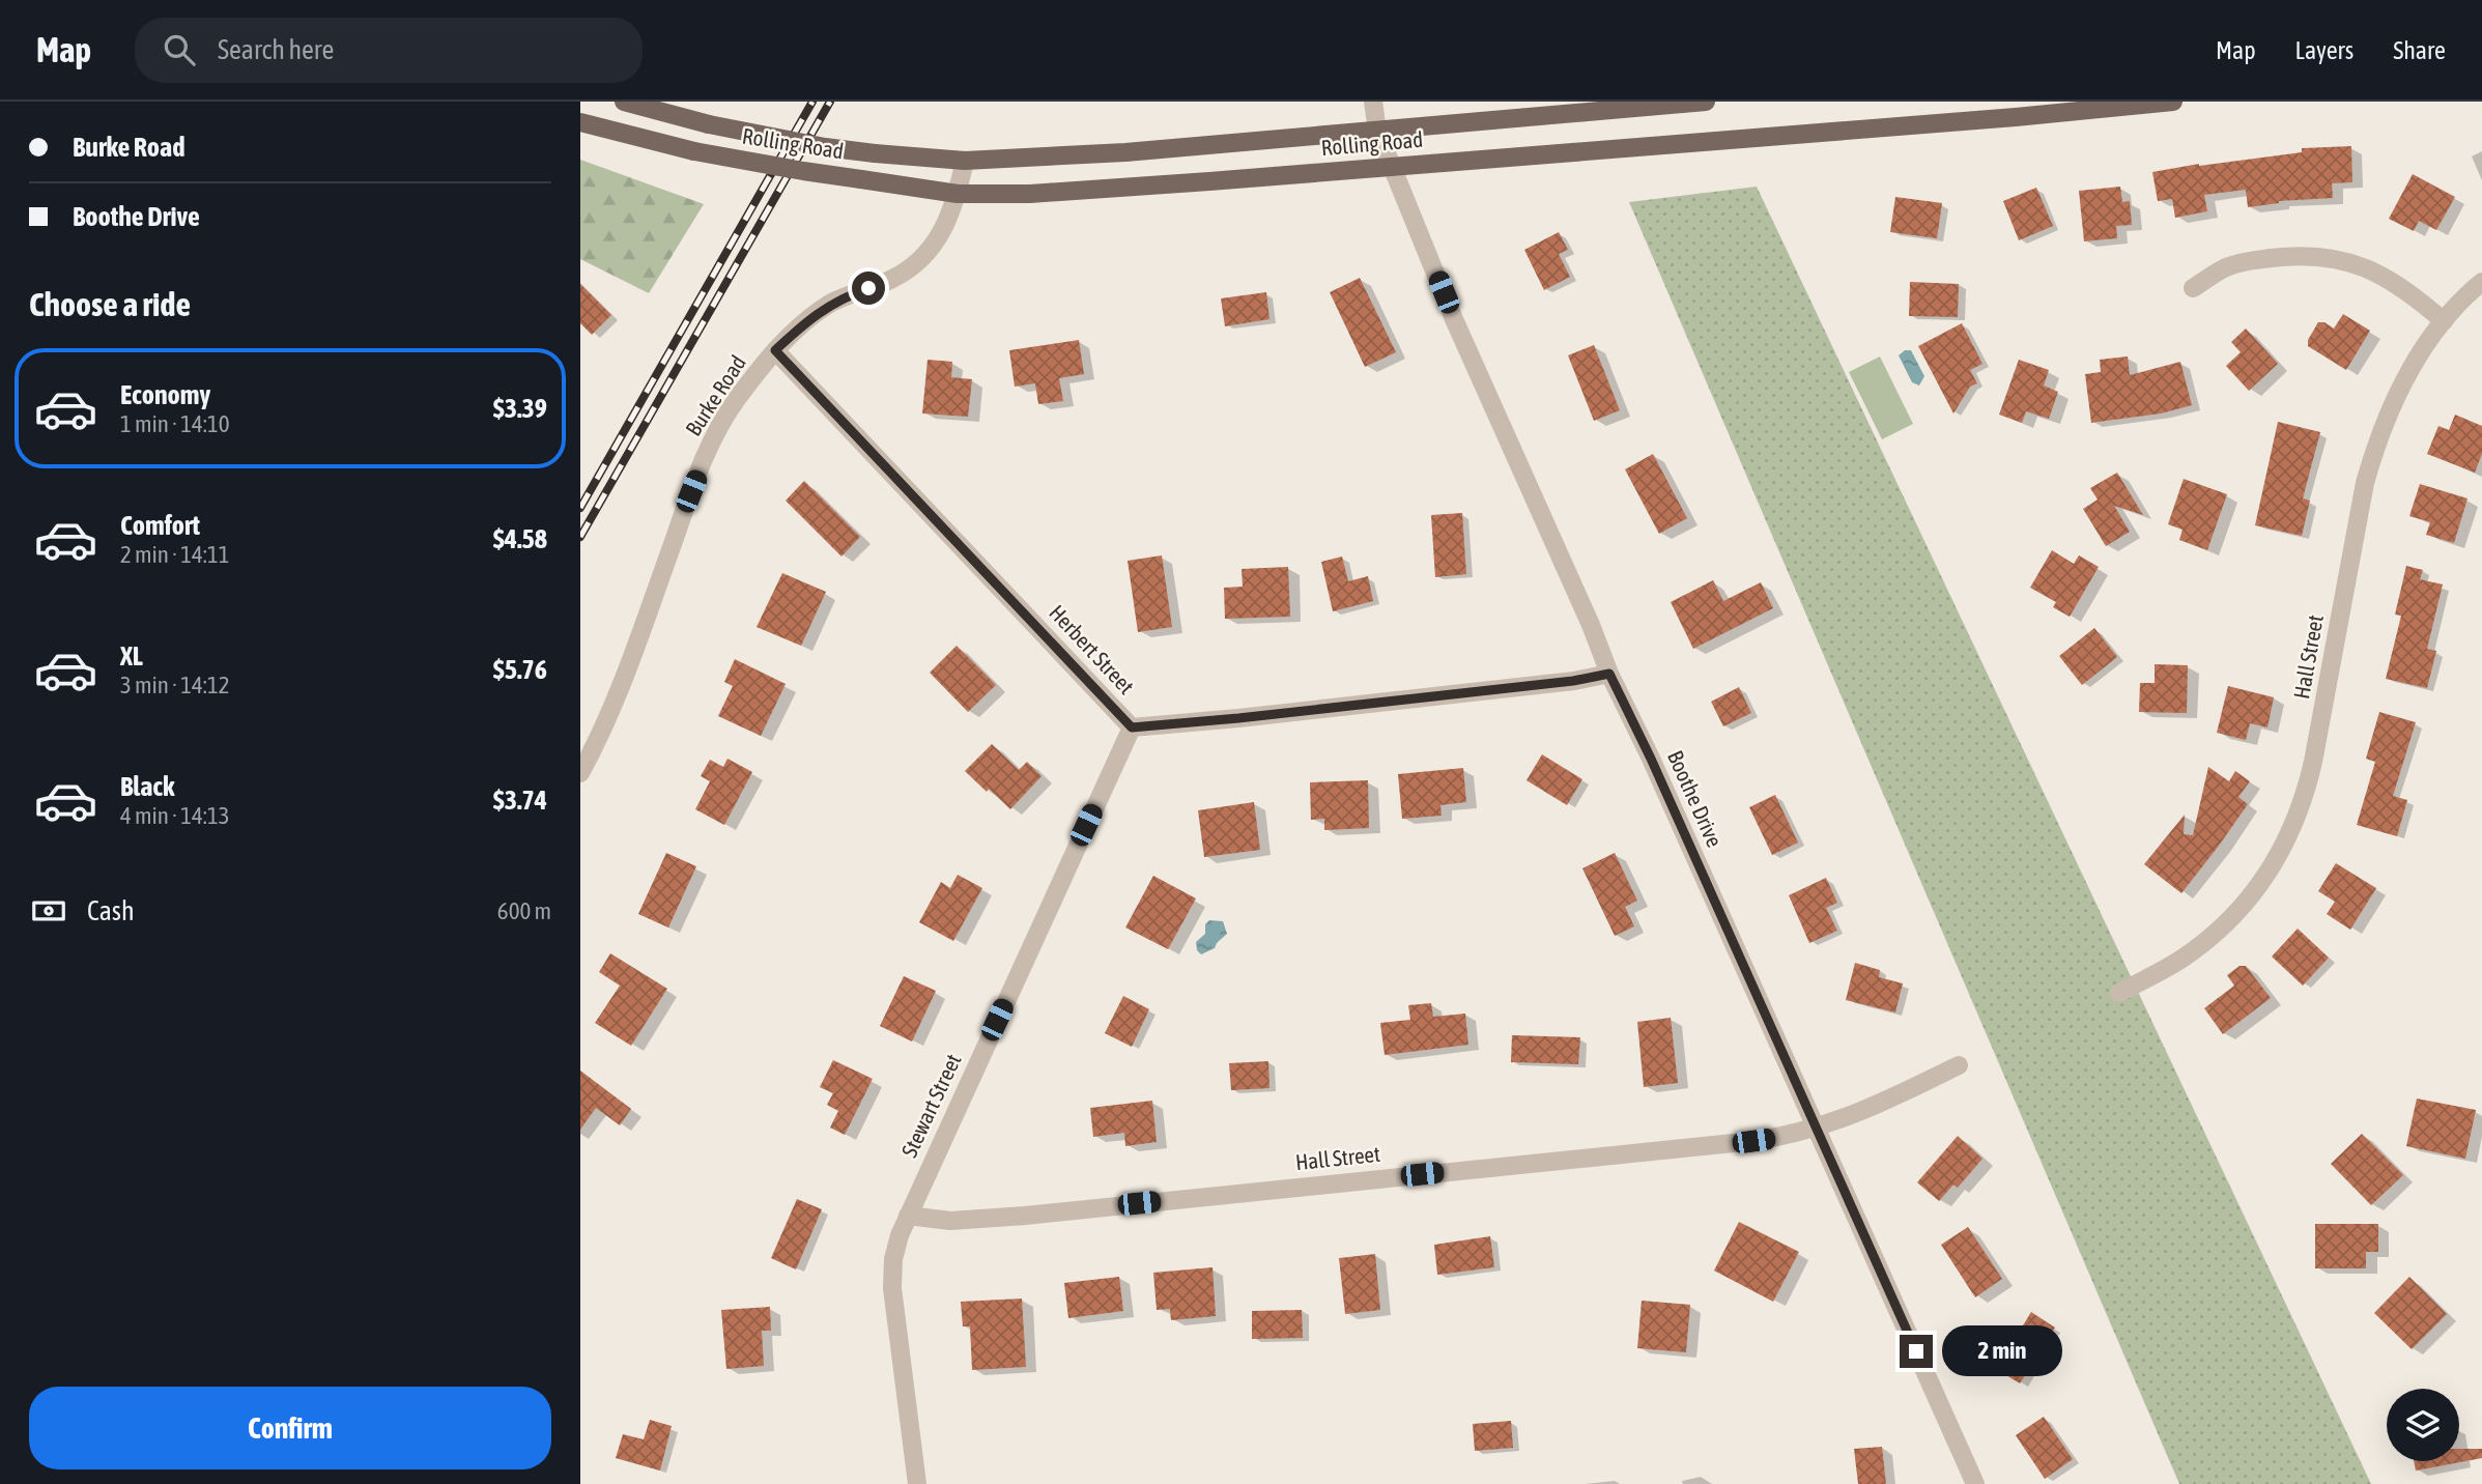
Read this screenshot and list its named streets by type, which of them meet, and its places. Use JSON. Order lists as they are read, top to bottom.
{
  "streets": {
    "main road": ["Rolling Road"],
    "street": [
      "Burke Road",
      "Herbert Street",
      "Hall Street",
      "Boothe Drive",
      "Stewart Street"
    ]
  },
  "crossings": [
    ["Rolling Road", "Burke Road"],
    ["Rolling Road", "Boothe Drive"],
    ["Burke Road", "Herbert Street"],
    ["Herbert Street", "Boothe Drive"],
    ["Herbert Street", "Stewart Street"],
    ["Hall Street", "Boothe Drive"],
    ["Hall Street", "Stewart Street"]
  ],
  "page": {
    "header": "Map",
    "search": "Search here",
    "nav": ["Map", "Layers", "Share"],
    "banner": ["Burke Road", "Boothe Drive"],
    "heading": "Choose a ride",
    "list": [
      {
        "name": "Economy",
        "note": "1 min · 14:10",
        "value": "$3.39"
      },
      {
        "name": "Comfort",
        "note": "2 min · 14:11",
        "value": "$4.58"
      },
      {
        "name": "XL",
        "note": "3 min · 14:12",
        "value": "$5.76"
      },
      {
        "name": "Black",
        "note": "4 min · 14:13",
        "value": "$3.74"
      }
    ],
    "pay": ["Cash", "600 m"],
    "bubble": "2 min",
    "buttons": "Confirm"
  }
}
